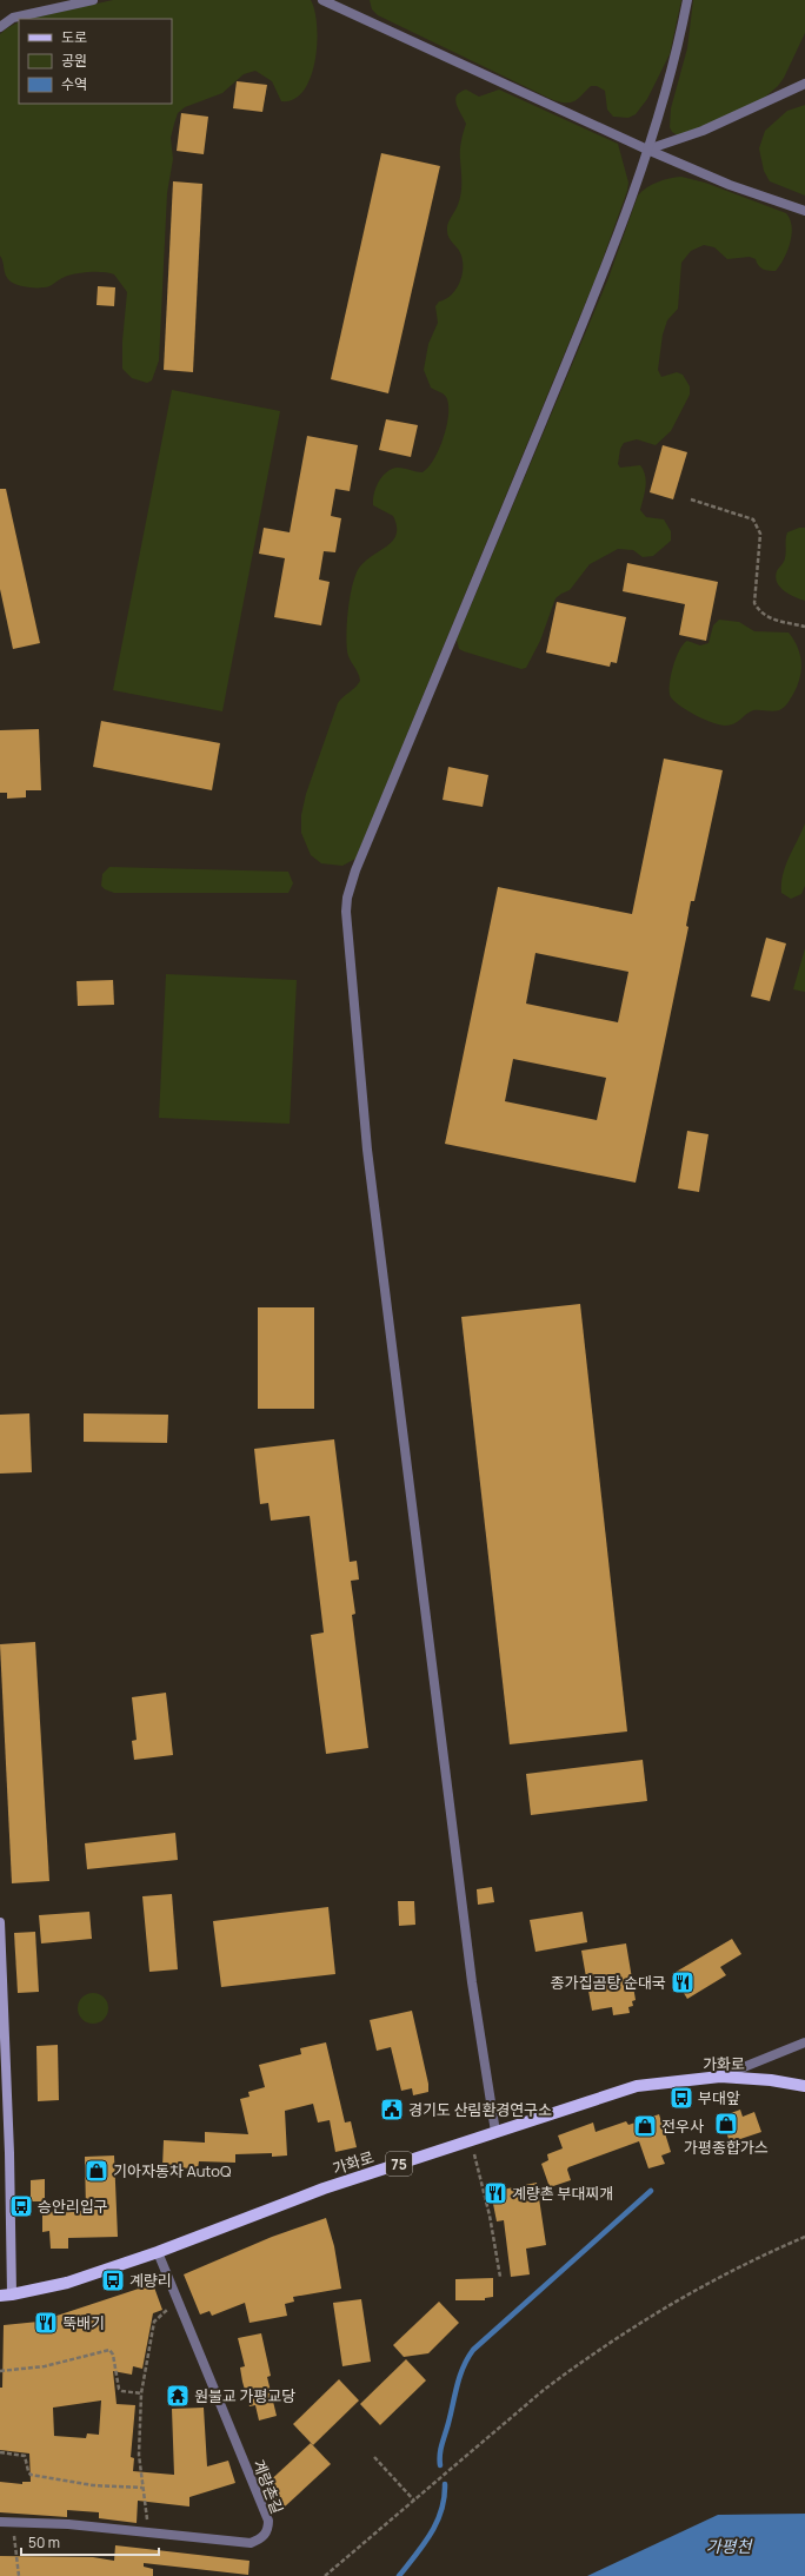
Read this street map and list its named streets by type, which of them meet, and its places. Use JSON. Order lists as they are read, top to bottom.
{
  "streets": {
    "main road": ["가화로", "75"],
    "street": ["계량촌길"]
  },
  "crossings": [
    ["가화로", "계량촌길"]
  ],
  "water": ["가평천"],
  "places": {
    "restaurant": ["종가집곰탕 순대국", "계량촌 부대찌개", "뚝배기"],
    "bus stop": ["부대앞", "승안리입구", "계량리"],
    "public building": ["경기도 산림환경연구소"],
    "shop": ["가평종합가스", "전우사", "기아자동차 AutoQ"],
    "temple": ["원불교 가평교당"]
  },
  "legend": ["도로", "공원", "수역"],
  "scale_bar": "50 m"
}
